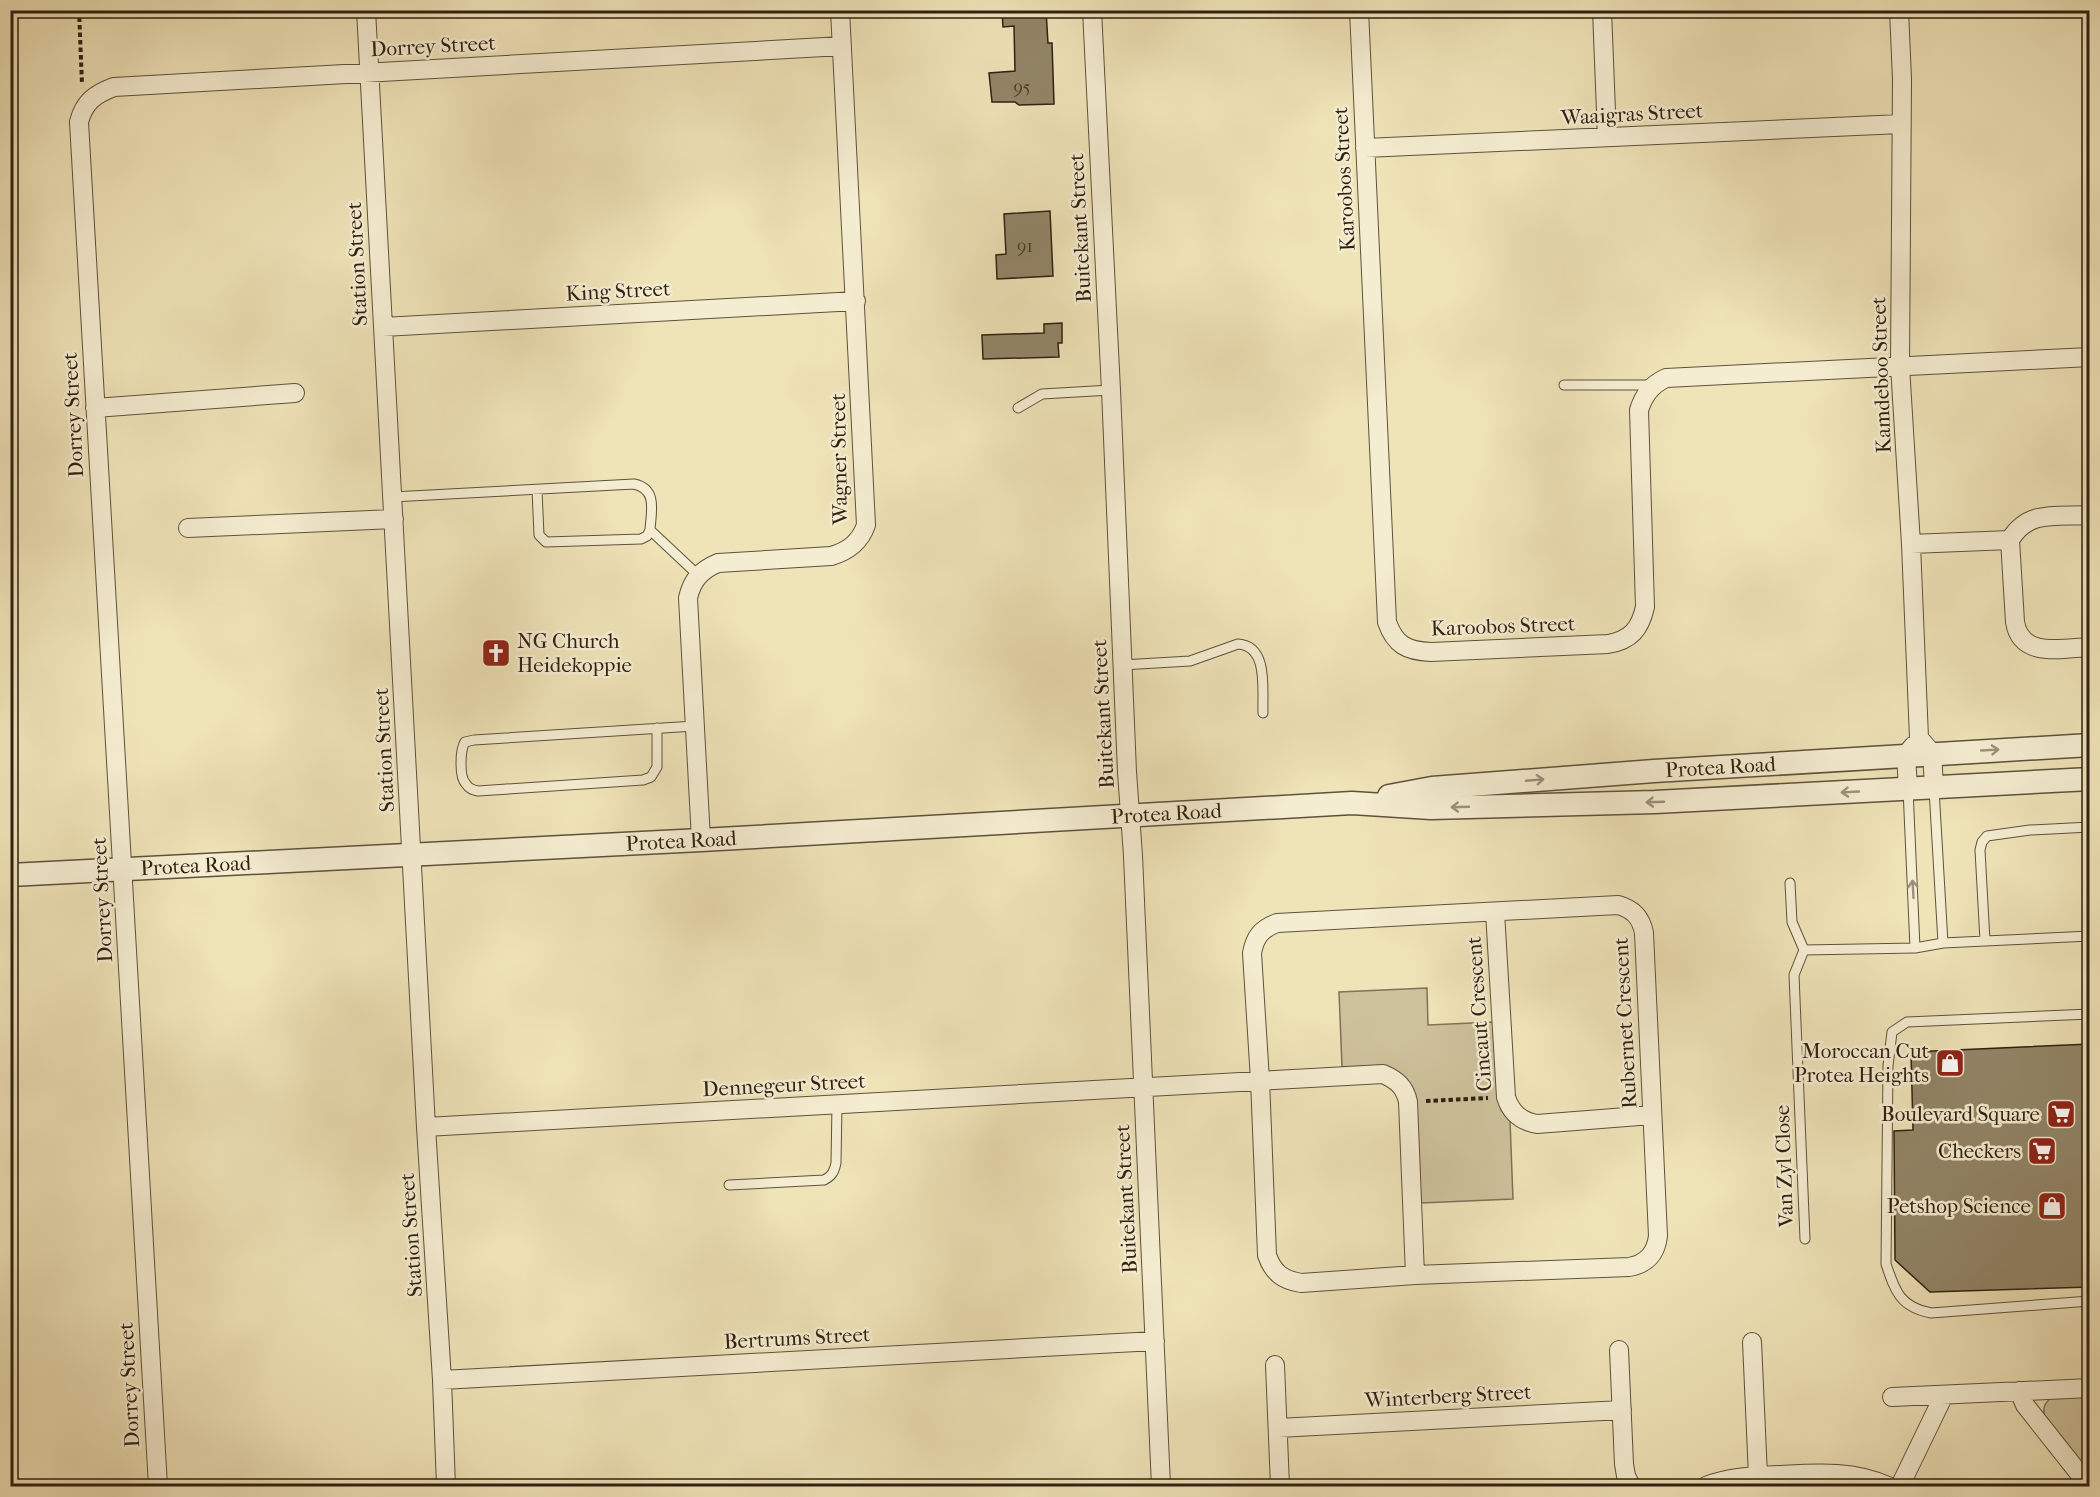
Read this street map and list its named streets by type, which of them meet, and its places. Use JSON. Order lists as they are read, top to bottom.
{
  "streets": {
    "street": [
      "Dorrey Street",
      "Waaigras Street",
      "Karoobos Street",
      "Buitekant Street",
      "Station Street",
      "King Street",
      "Kamdeboo Street",
      "Wagner Street",
      "Protea Road",
      "Cincaut Crescent",
      "Rubernet Crescent",
      "Dennegeur Street",
      "Bertrums Street",
      "Winterberg Street"
    ],
    "lane": ["Van Zyl Close"]
  },
  "crossings": [
    ["Dorrey Street", "Station Street"],
    ["Dorrey Street", "Wagner Street"],
    ["Dorrey Street", "Protea Road"],
    ["Waaigras Street", "Karoobos Street"],
    ["Waaigras Street", "Kamdeboo Street"],
    ["Buitekant Street", "Protea Road"],
    ["Buitekant Street", "Dennegeur Street"],
    ["Buitekant Street", "Bertrums Street"],
    ["Station Street", "King Street"],
    ["Station Street", "Protea Road"],
    ["Station Street", "Dennegeur Street"],
    ["Station Street", "Bertrums Street"],
    ["King Street", "Wagner Street"],
    ["Kamdeboo Street", "Protea Road"],
    ["Cincaut Crescent", "Rubernet Crescent"],
    ["Rubernet Crescent", "Dennegeur Street"]
  ],
  "places": {
    "church": ["NG Church Heidekoppie"],
    "shop": ["Moroccan Cut Protea Heights", "Petshop Science"],
    "supermarket": ["Boulevard Square", "Checkers"]
  },
  "house_numbers": ["95", "91"]
}
